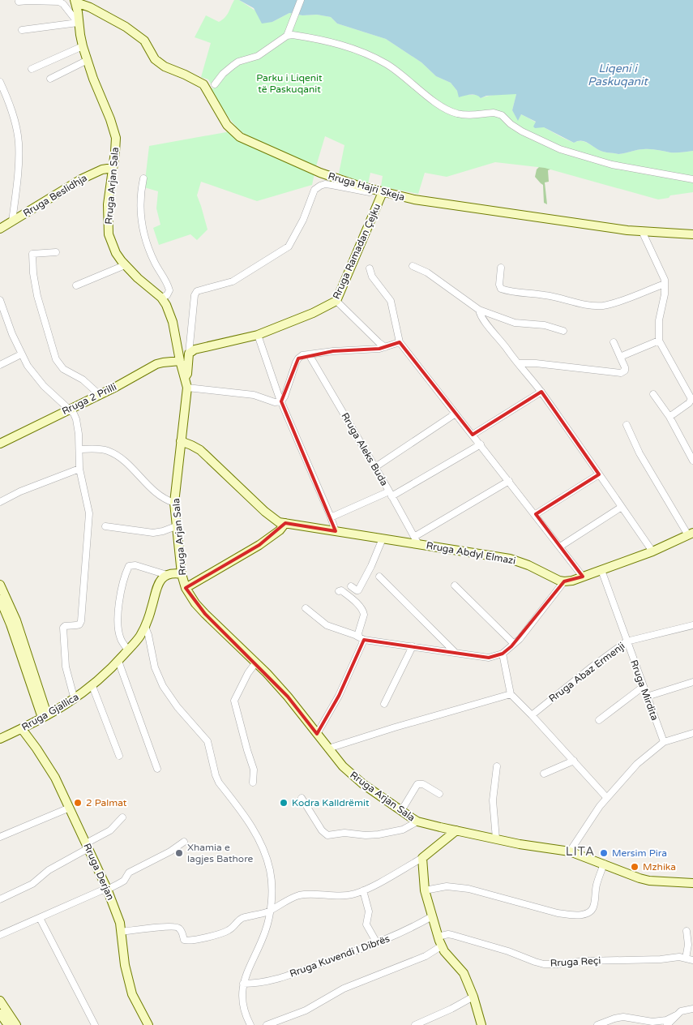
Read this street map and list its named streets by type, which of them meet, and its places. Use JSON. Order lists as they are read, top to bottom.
{
  "streets": {
    "street": [
      "Rruga Arjan Sala",
      "Rruga Hajri Skeja",
      "Rruga Beslidhja",
      "Rruga Ramadan Çejku",
      "Rruga 2 Prilli",
      "Rruga Aleks Buda",
      "Rruga Abdyl Elmazi",
      "Rruga Abaz Ermenji",
      "Rruga Mirdita",
      "Rruga Gjallica",
      "Rruga Derjan",
      "Rruga Kuvendi I Dibrës",
      "Rruga Reçi"
    ]
  },
  "crossings": [
    ["Rruga Arjan Sala", "Rruga Hajri Skeja"],
    ["Rruga Arjan Sala", "Rruga Beslidhja"],
    ["Rruga Arjan Sala", "Rruga 2 Prilli"],
    ["Rruga Hajri Skeja", "Rruga Ramadan Çejku"],
    ["Rruga Aleks Buda", "Rruga Abdyl Elmazi"],
    ["Rruga Abaz Ermenji", "Rruga Mirdita"],
    ["Rruga Gjallica", "Rruga Derjan"]
  ],
  "districts": ["LITA"],
  "water": ["Liqeni i Paskuqanit"],
  "parks": ["Parku i Liqenit të Paskuqanit"],
  "places": [
    "2 Palmat",
    "Kodra Kalldrëmit",
    "Xhamia e lagjes Bathore",
    "Mersim Pira",
    "Mzhika"
  ]
}
